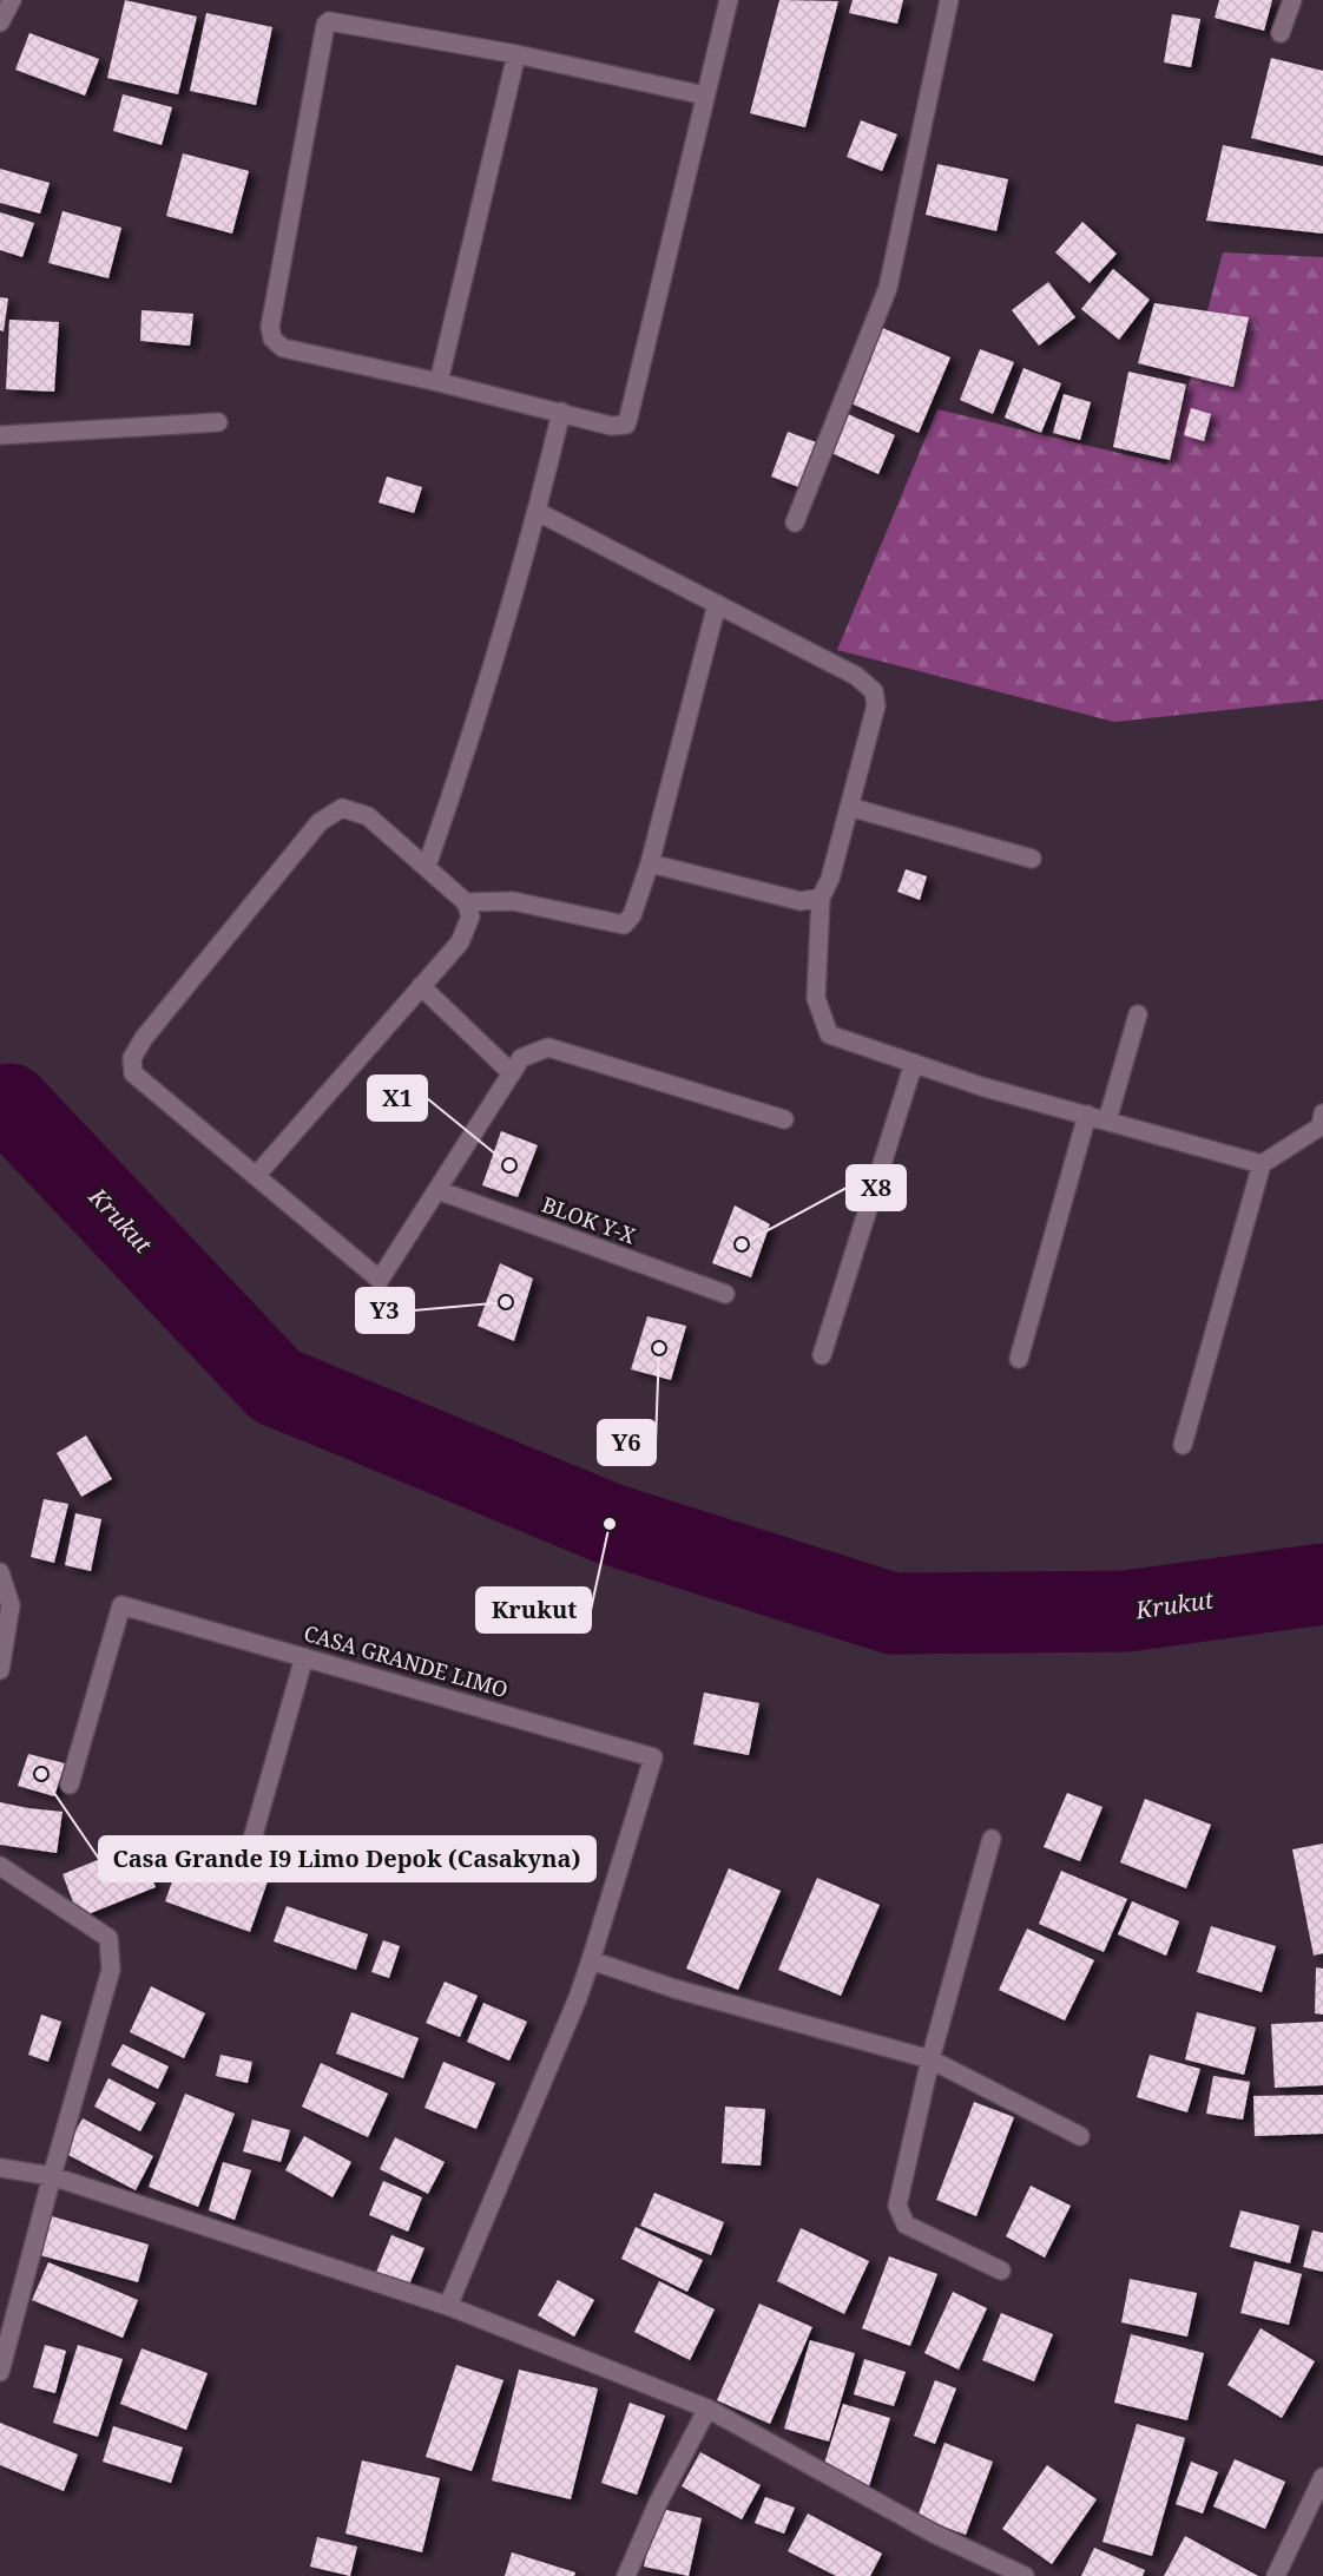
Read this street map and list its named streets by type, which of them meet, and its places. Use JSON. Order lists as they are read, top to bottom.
{
  "streets": {
    "street": ["BLOK Y-X", "CASA GRANDE LIMO"]
  },
  "water": ["Krukut"],
  "places": [
    "X1",
    "X8",
    "Y3",
    "Y6",
    "Krukut",
    "Casa Grande I9 Limo Depok (Casakyna)"
  ]
}
